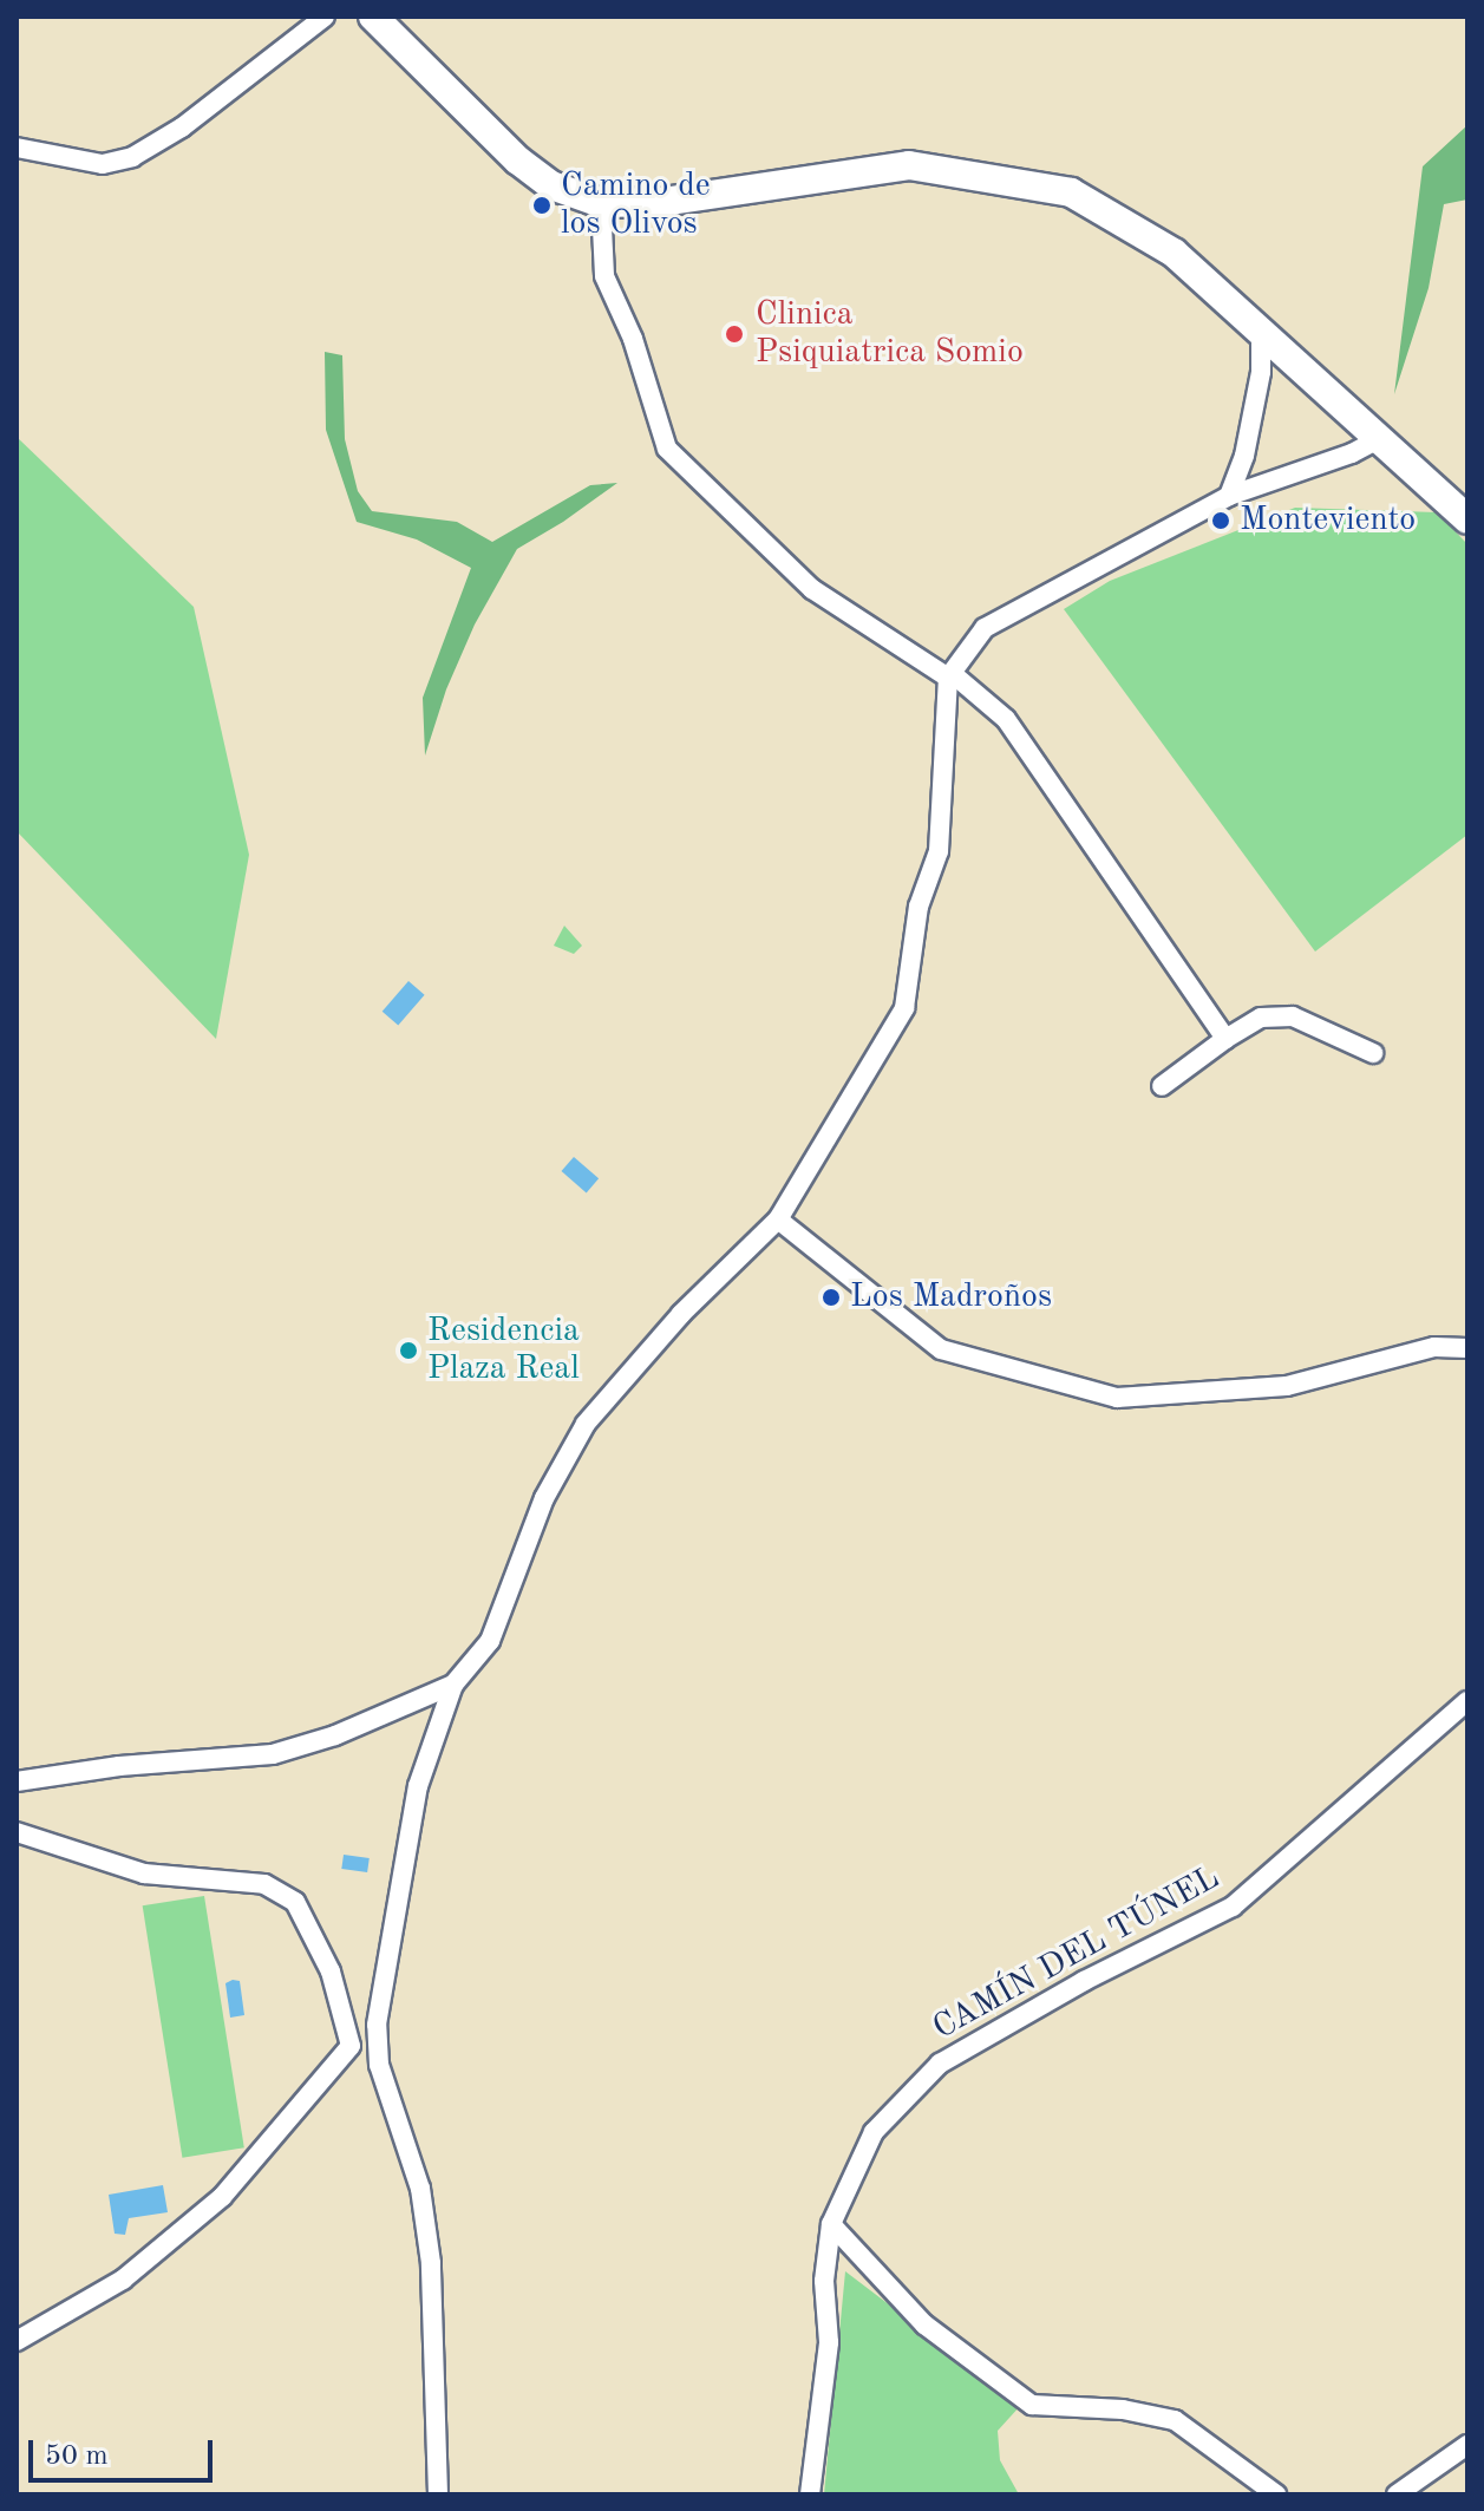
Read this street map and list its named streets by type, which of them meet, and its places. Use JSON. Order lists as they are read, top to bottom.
{
  "streets": {
    "street": ["CAMÍN DEL TÚNEL"]
  },
  "places": [
    "Camino de los Olivos",
    "Clinica Psiquiatrica Somio",
    "Monteviento",
    "Los Madroños",
    "Residencia Plaza Real"
  ],
  "scale_bar": "50 m"
}
